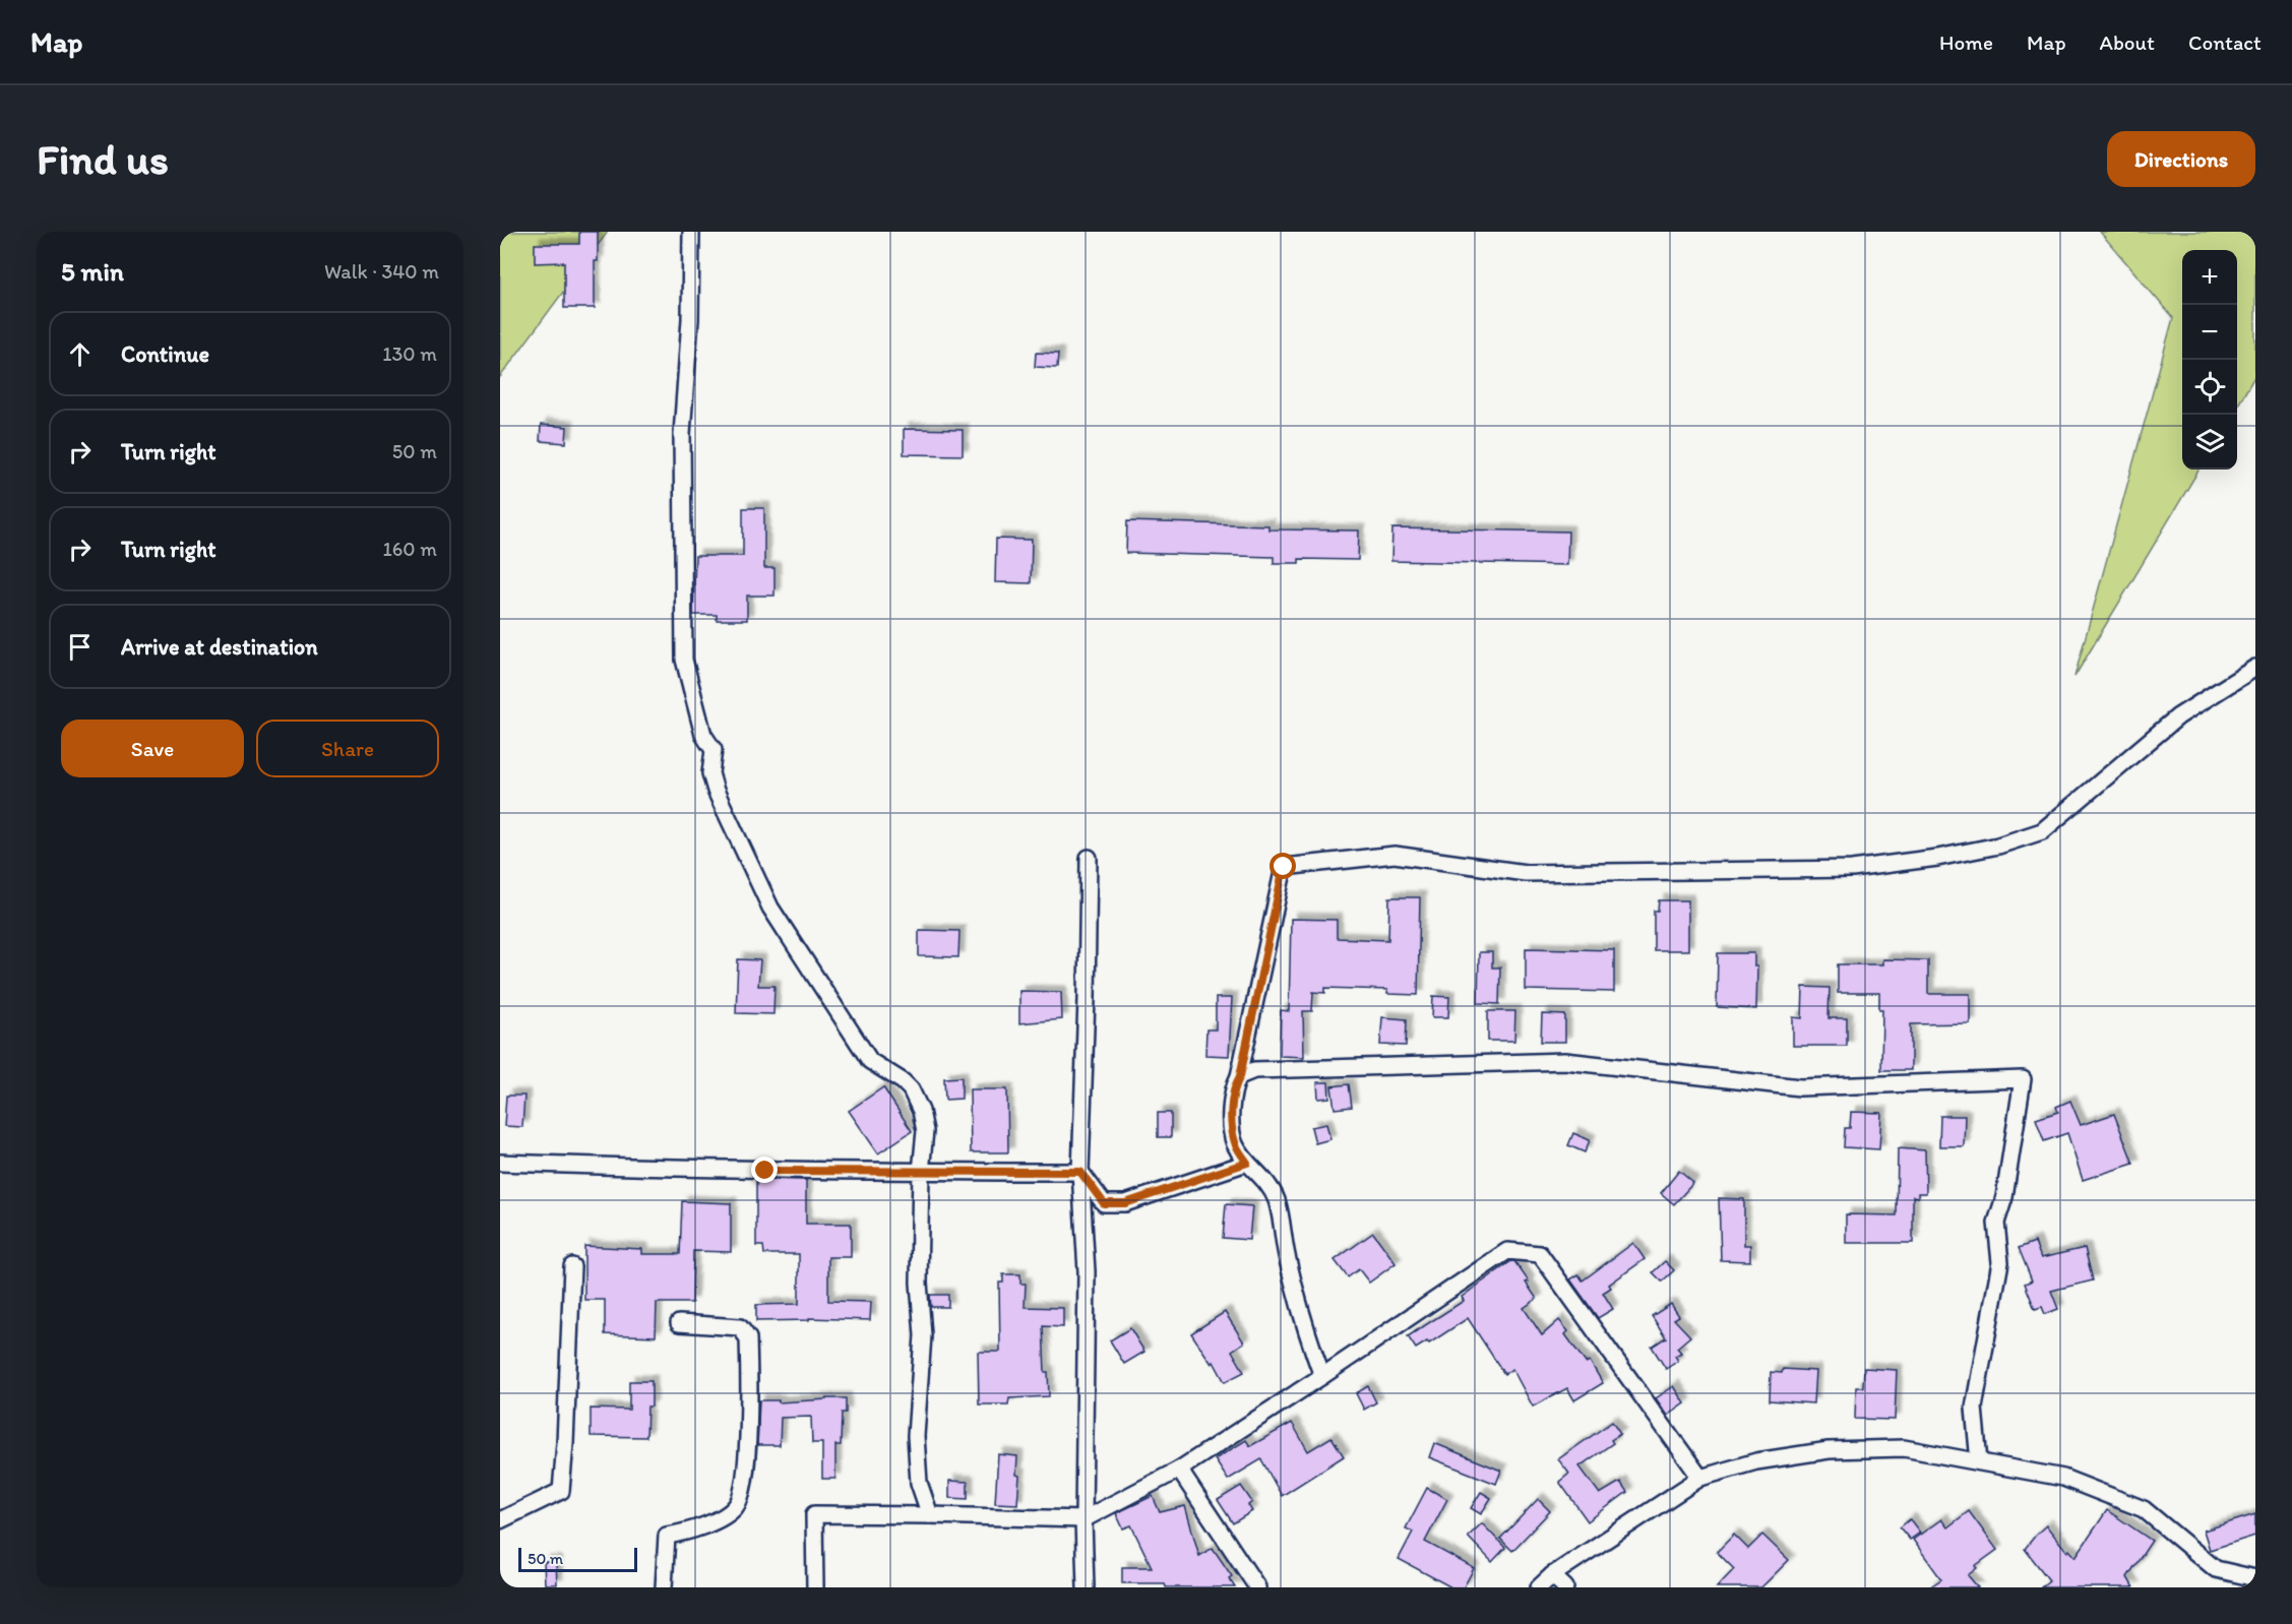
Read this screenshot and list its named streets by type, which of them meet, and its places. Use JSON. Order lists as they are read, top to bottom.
{
  "scale_bar": "50 m",
  "page": {
    "header": "Map",
    "nav": [
      "Home",
      "Map",
      "About",
      "Contact"
    ],
    "buttons": [
      "Directions",
      ["Save", "Share"]
    ],
    "title": "Find us",
    "heading": ["5 min", "Walk · 340 m"],
    "map_buttons": ["+", "−"],
    "list": [
      ["Continue", "130 m"],
      ["Turn right", "50 m"],
      ["Turn right", "160 m"],
      "Arrive at destination"
    ],
    "scale": "50 m"
  }
}
